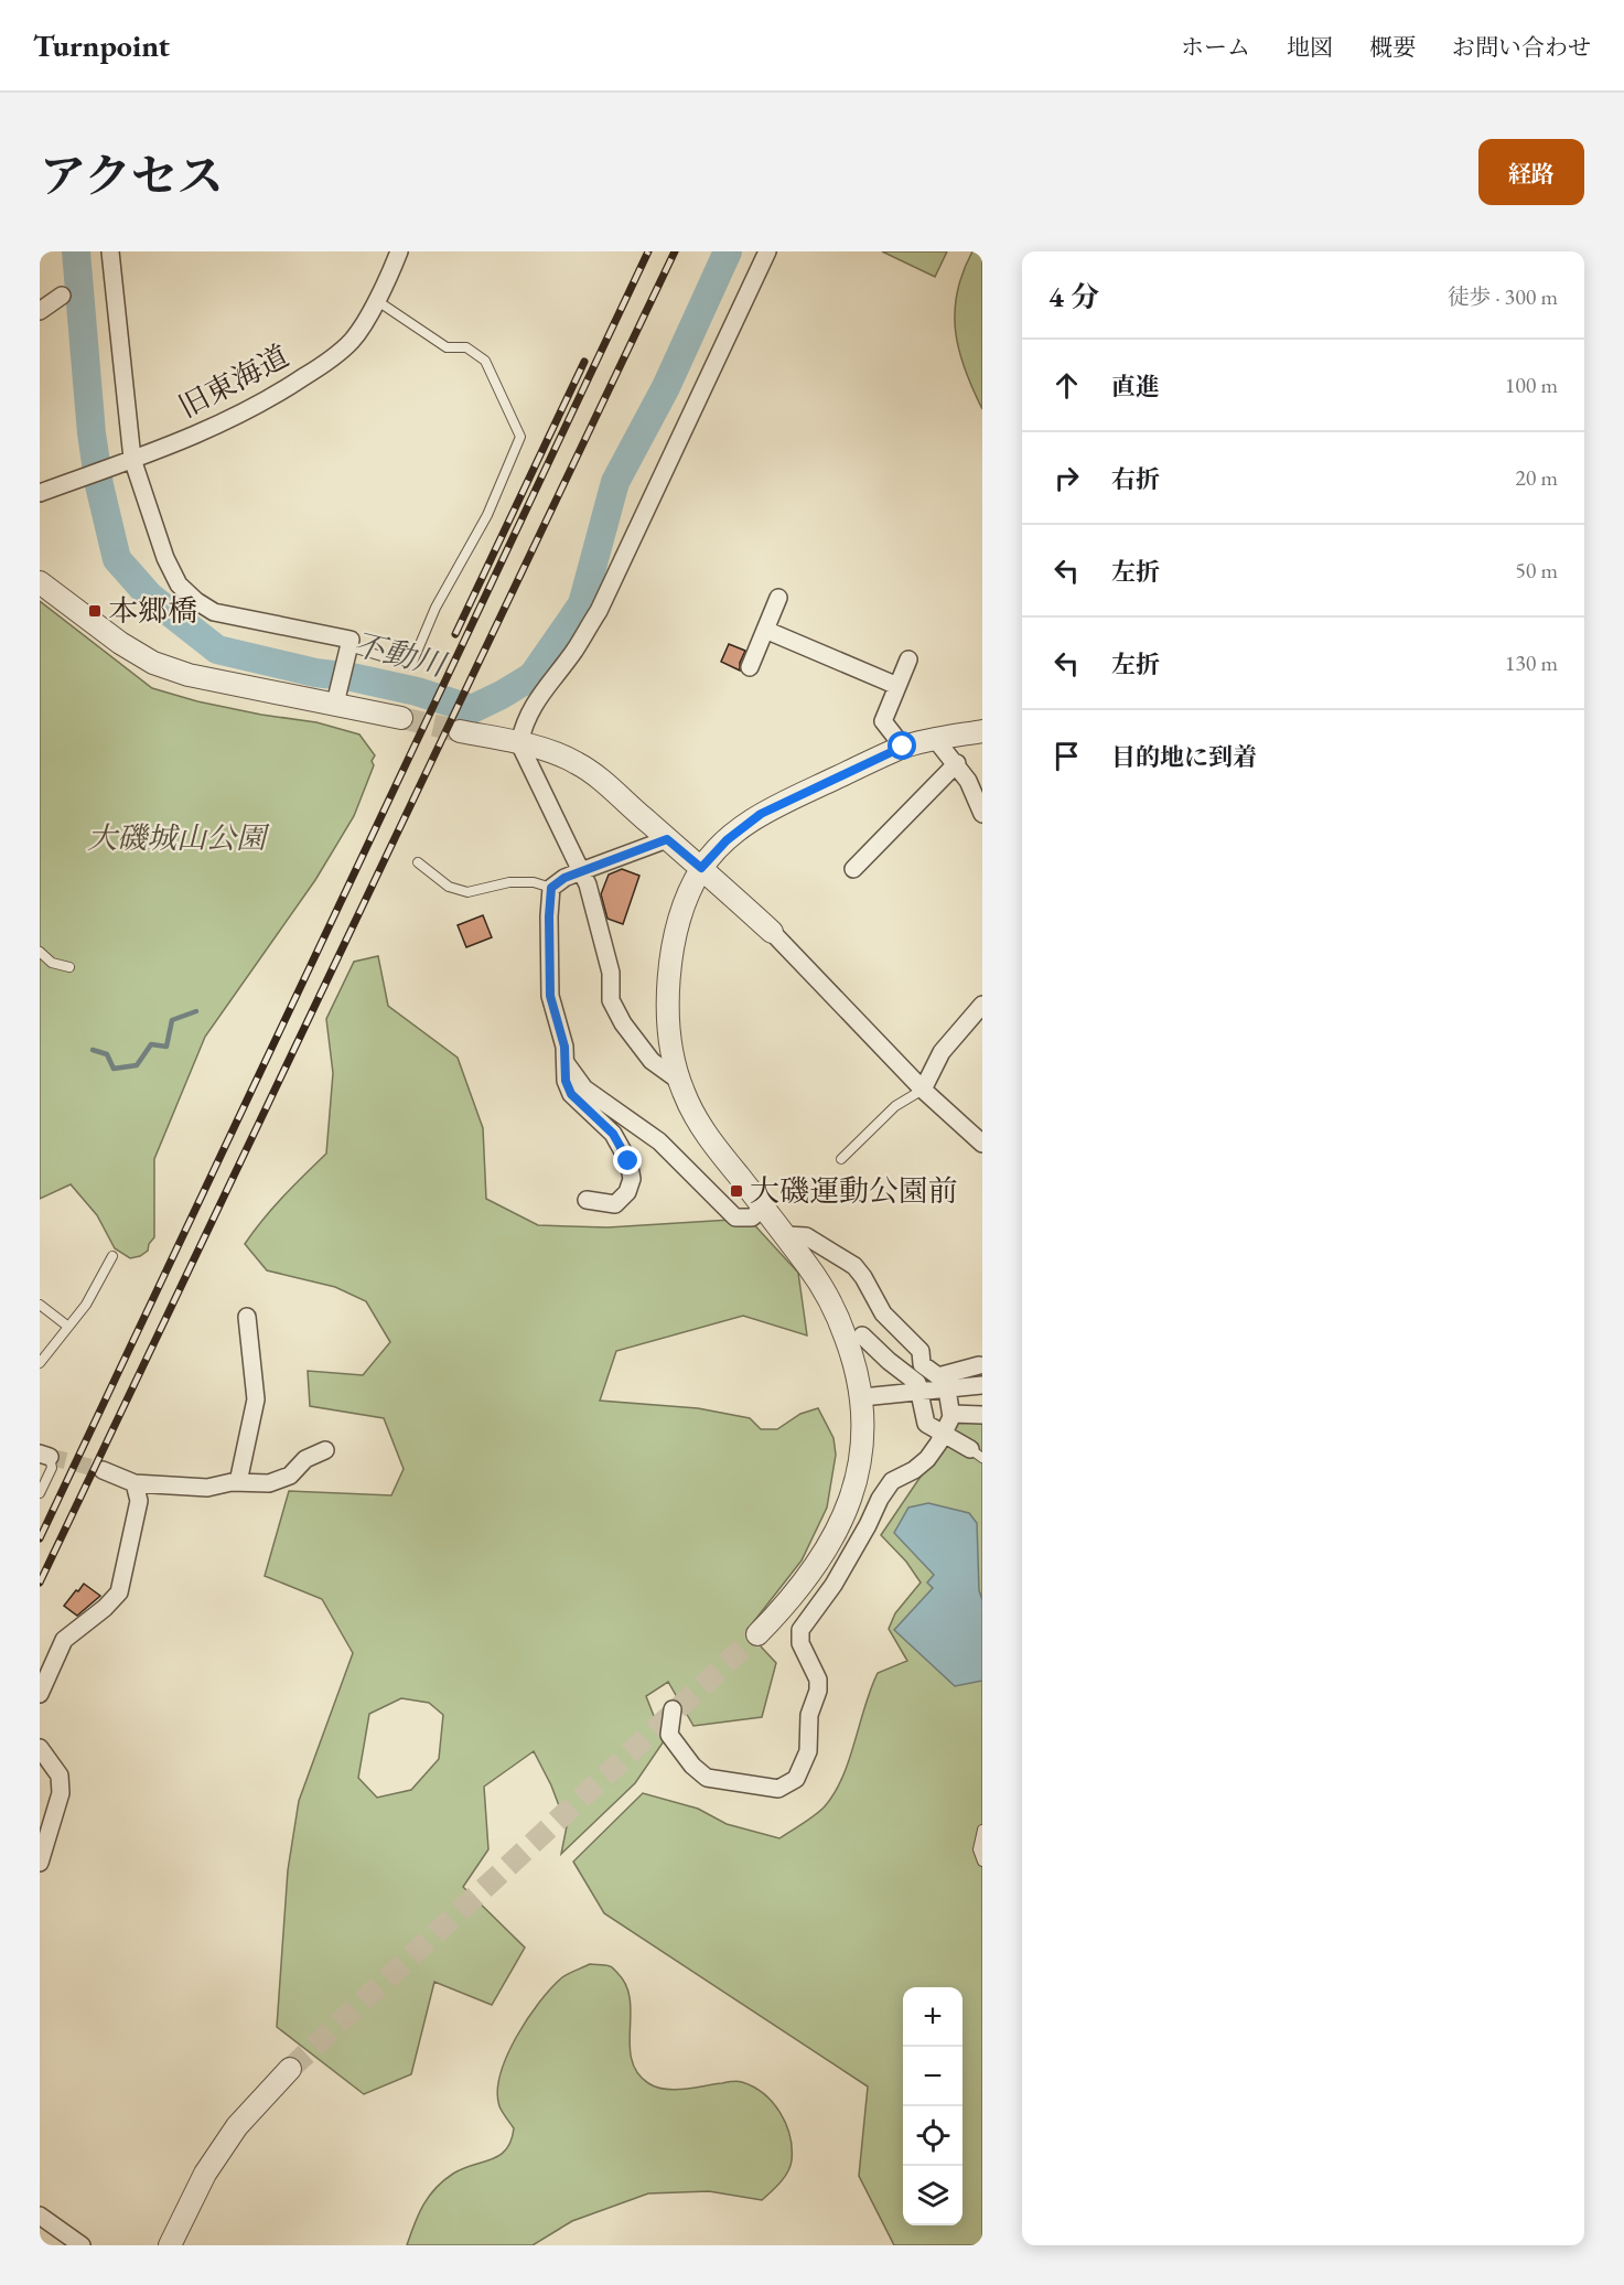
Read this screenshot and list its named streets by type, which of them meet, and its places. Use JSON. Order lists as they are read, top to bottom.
{
  "streets": {
    "street": ["旧東海道"]
  },
  "water": ["不動川"],
  "parks": ["大磯城山公園"],
  "places": {
    "transit": ["本郷橋", "大磯運動公園前"]
  },
  "page": {
    "header": "Turnpoint",
    "nav": [
      "ホーム",
      "地図",
      "概要",
      "お問い合わせ"
    ],
    "title": "アクセス",
    "buttons": "経路",
    "heading": ["4 分", "徒歩 · 300 m"],
    "list": [
      ["直進", "100 m"],
      ["右折", "20 m"],
      ["左折", "50 m"],
      ["左折", "130 m"],
      "目的地に到着"
    ],
    "map_buttons": ["+", "−"]
  }
}
